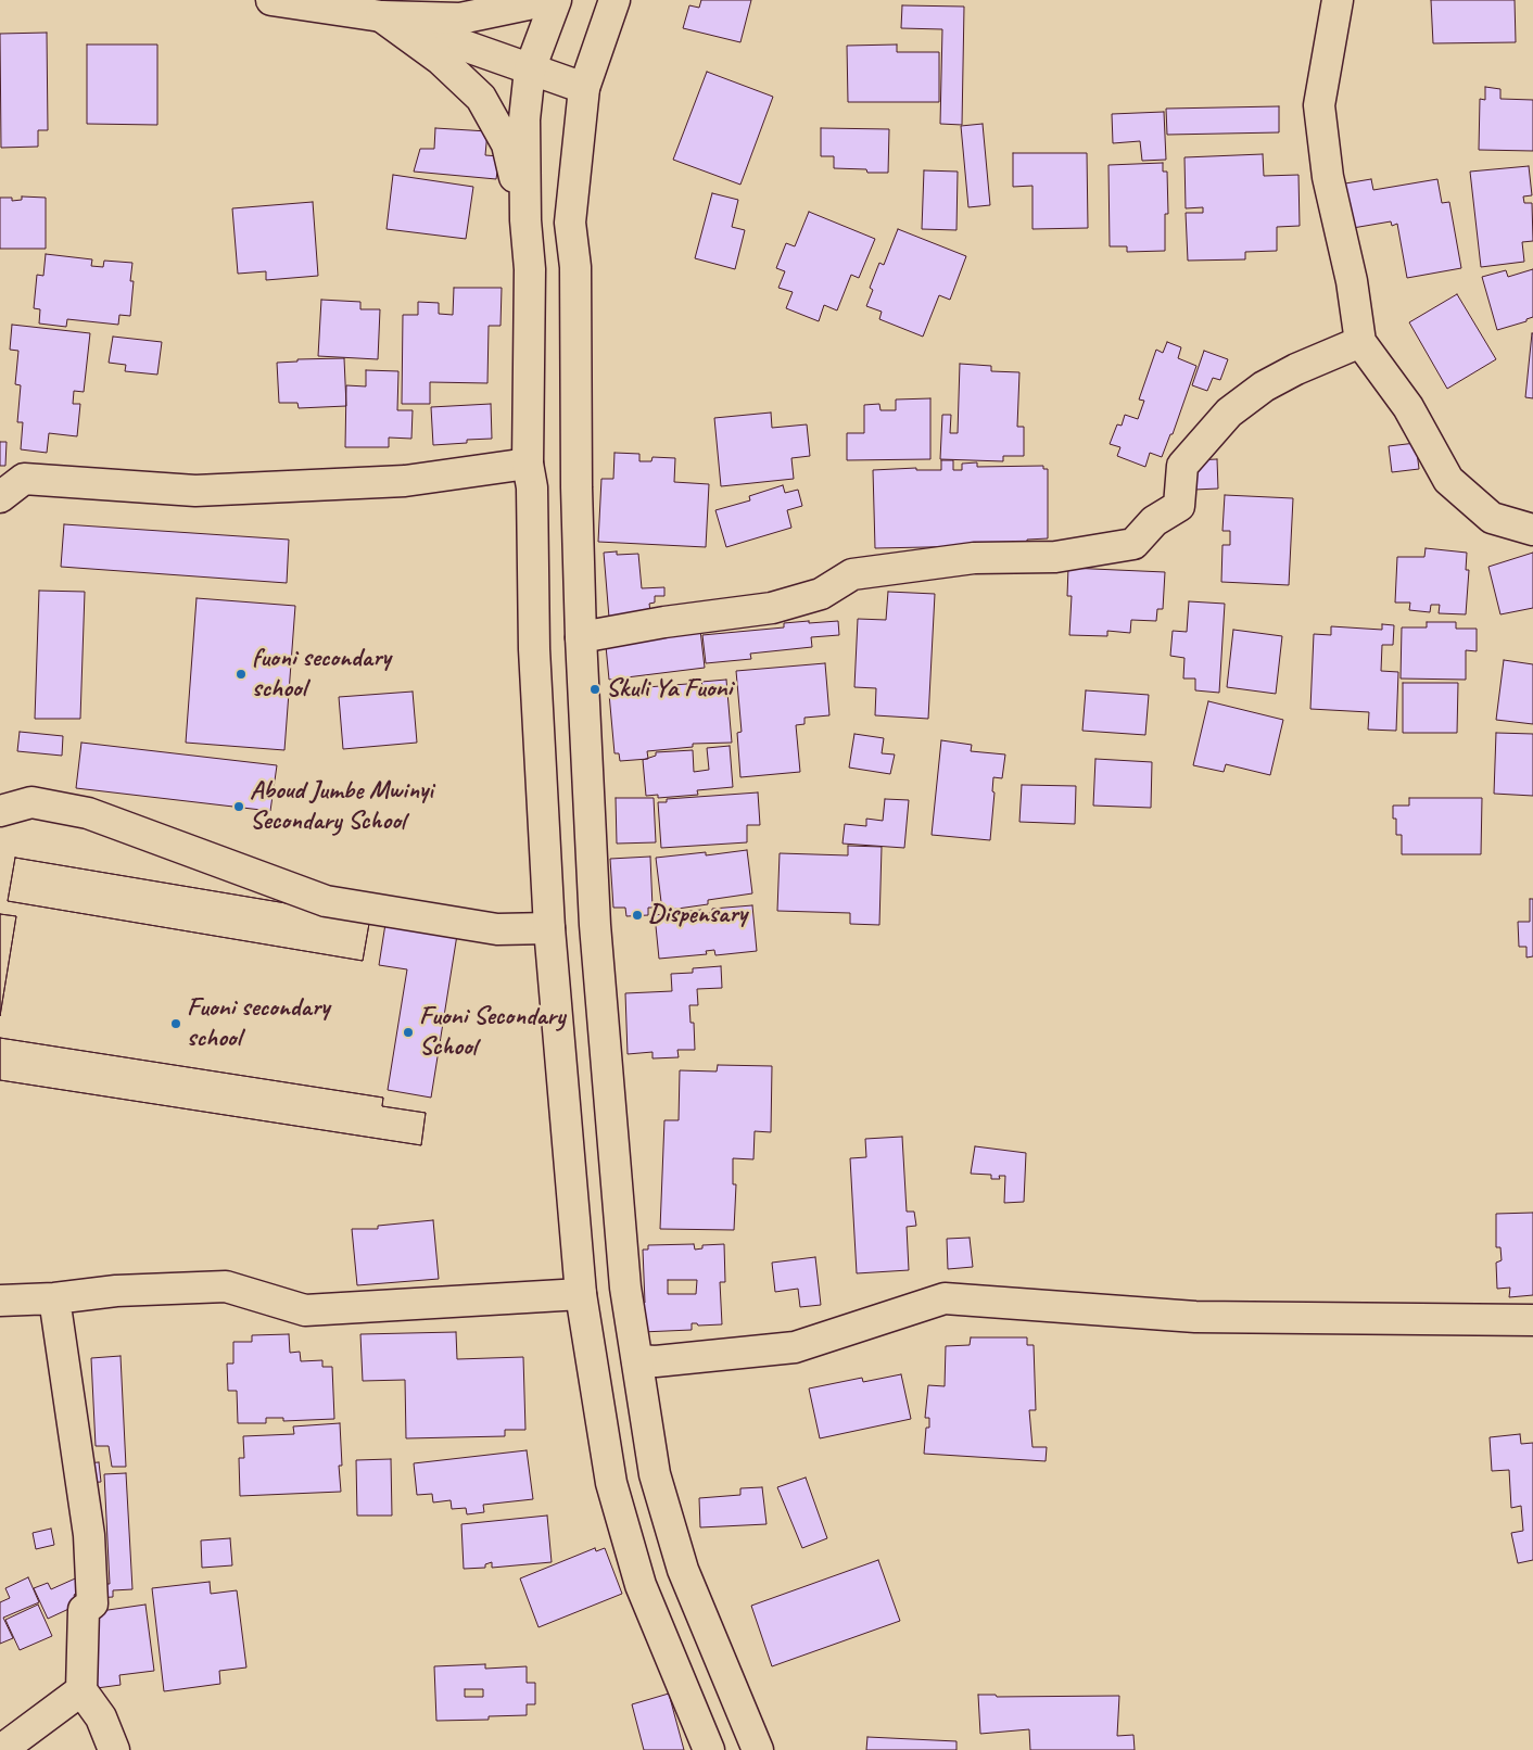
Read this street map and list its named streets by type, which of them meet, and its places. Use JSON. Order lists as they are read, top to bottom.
{
  "places": [
    "fuoni secondary school",
    "Skuli Ya Fuoni",
    "Aboud Jumbe Mwinyi Secondary School",
    "Dispensary",
    "Fuoni secondary school",
    "Fuoni Secondary School"
  ]
}
